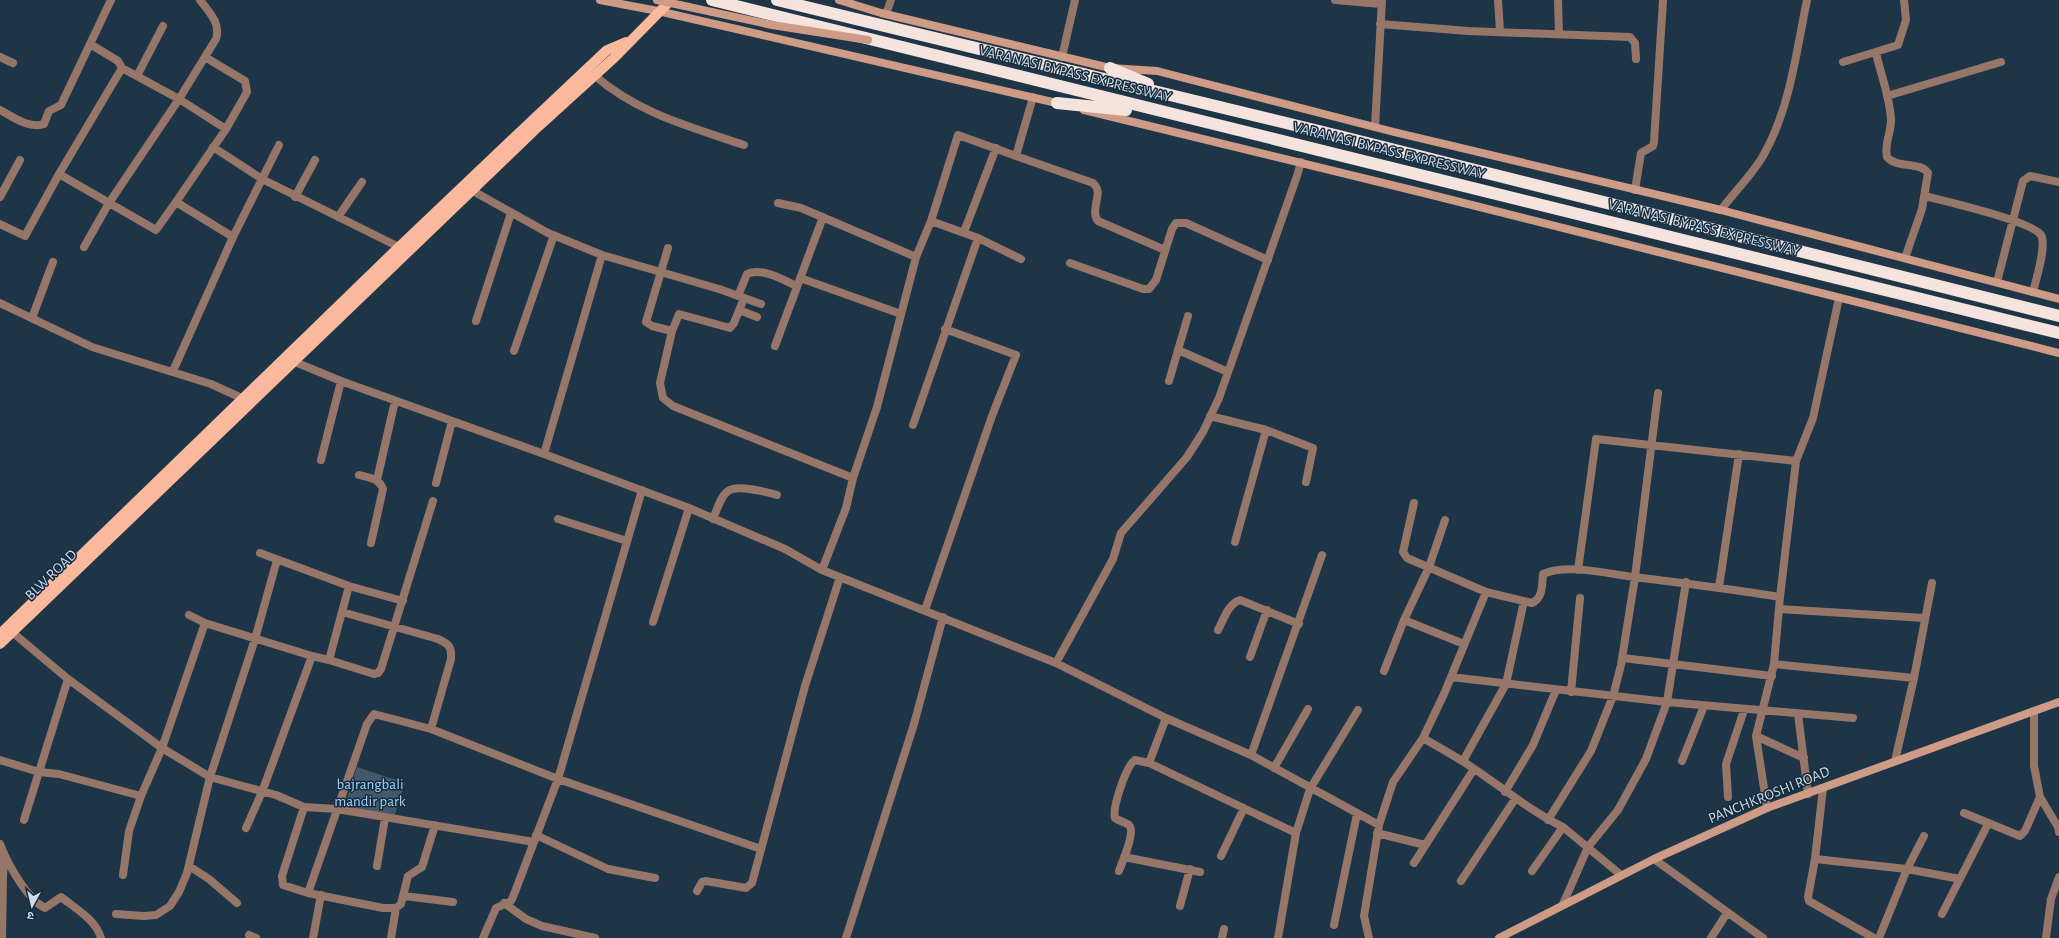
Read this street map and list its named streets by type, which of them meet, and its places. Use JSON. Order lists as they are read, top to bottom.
{
  "streets": {
    "highway": ["VARANASI BYPASS EXPRESSWAY"],
    "main road": ["BLW ROAD"],
    "street": ["PANCHKROSHI ROAD"]
  },
  "parks": ["bajrangbali mandir park"],
  "north": "bottom"
}
